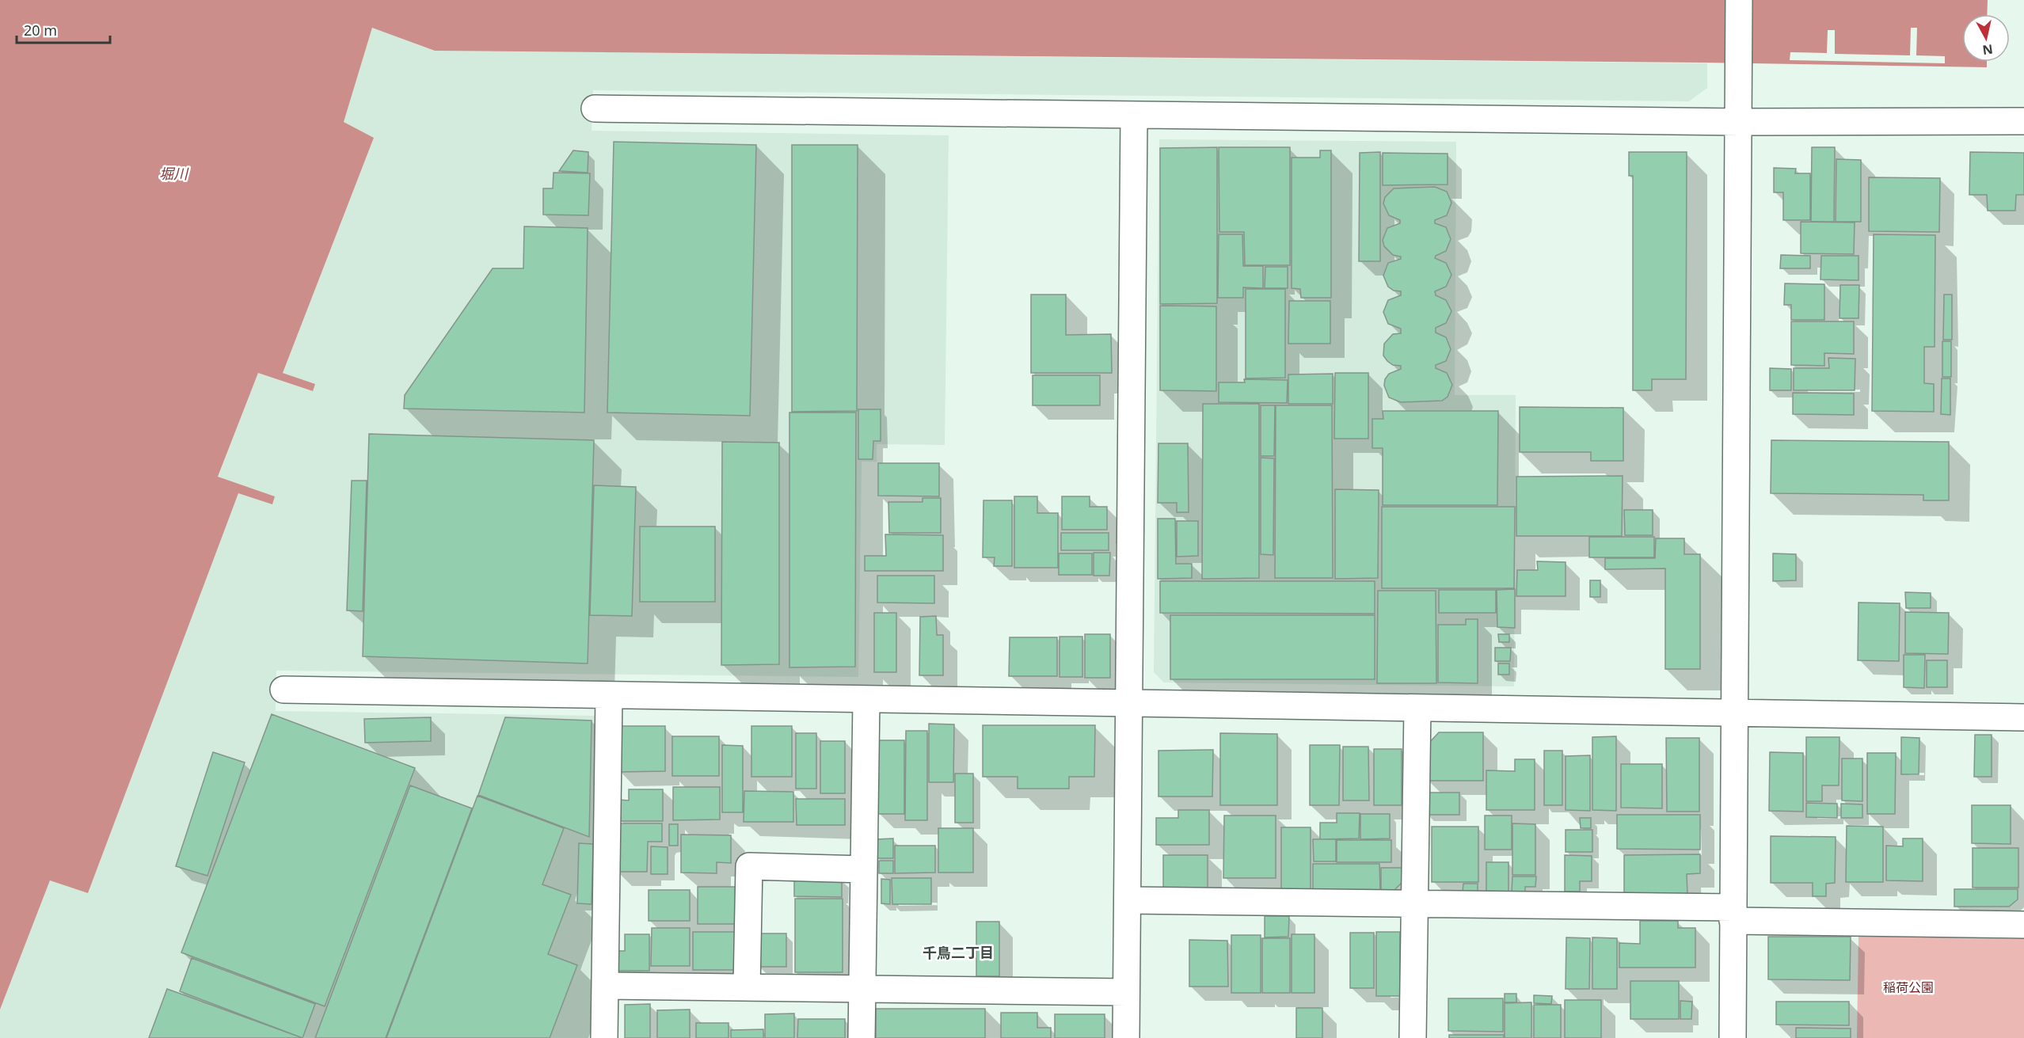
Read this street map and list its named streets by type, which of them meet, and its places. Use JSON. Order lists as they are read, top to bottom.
{
  "districts": ["千鳥二丁目"],
  "water": ["堀川"],
  "parks": ["稲荷公園"],
  "scale_bar": "20 m",
  "north": "bottom"
}
